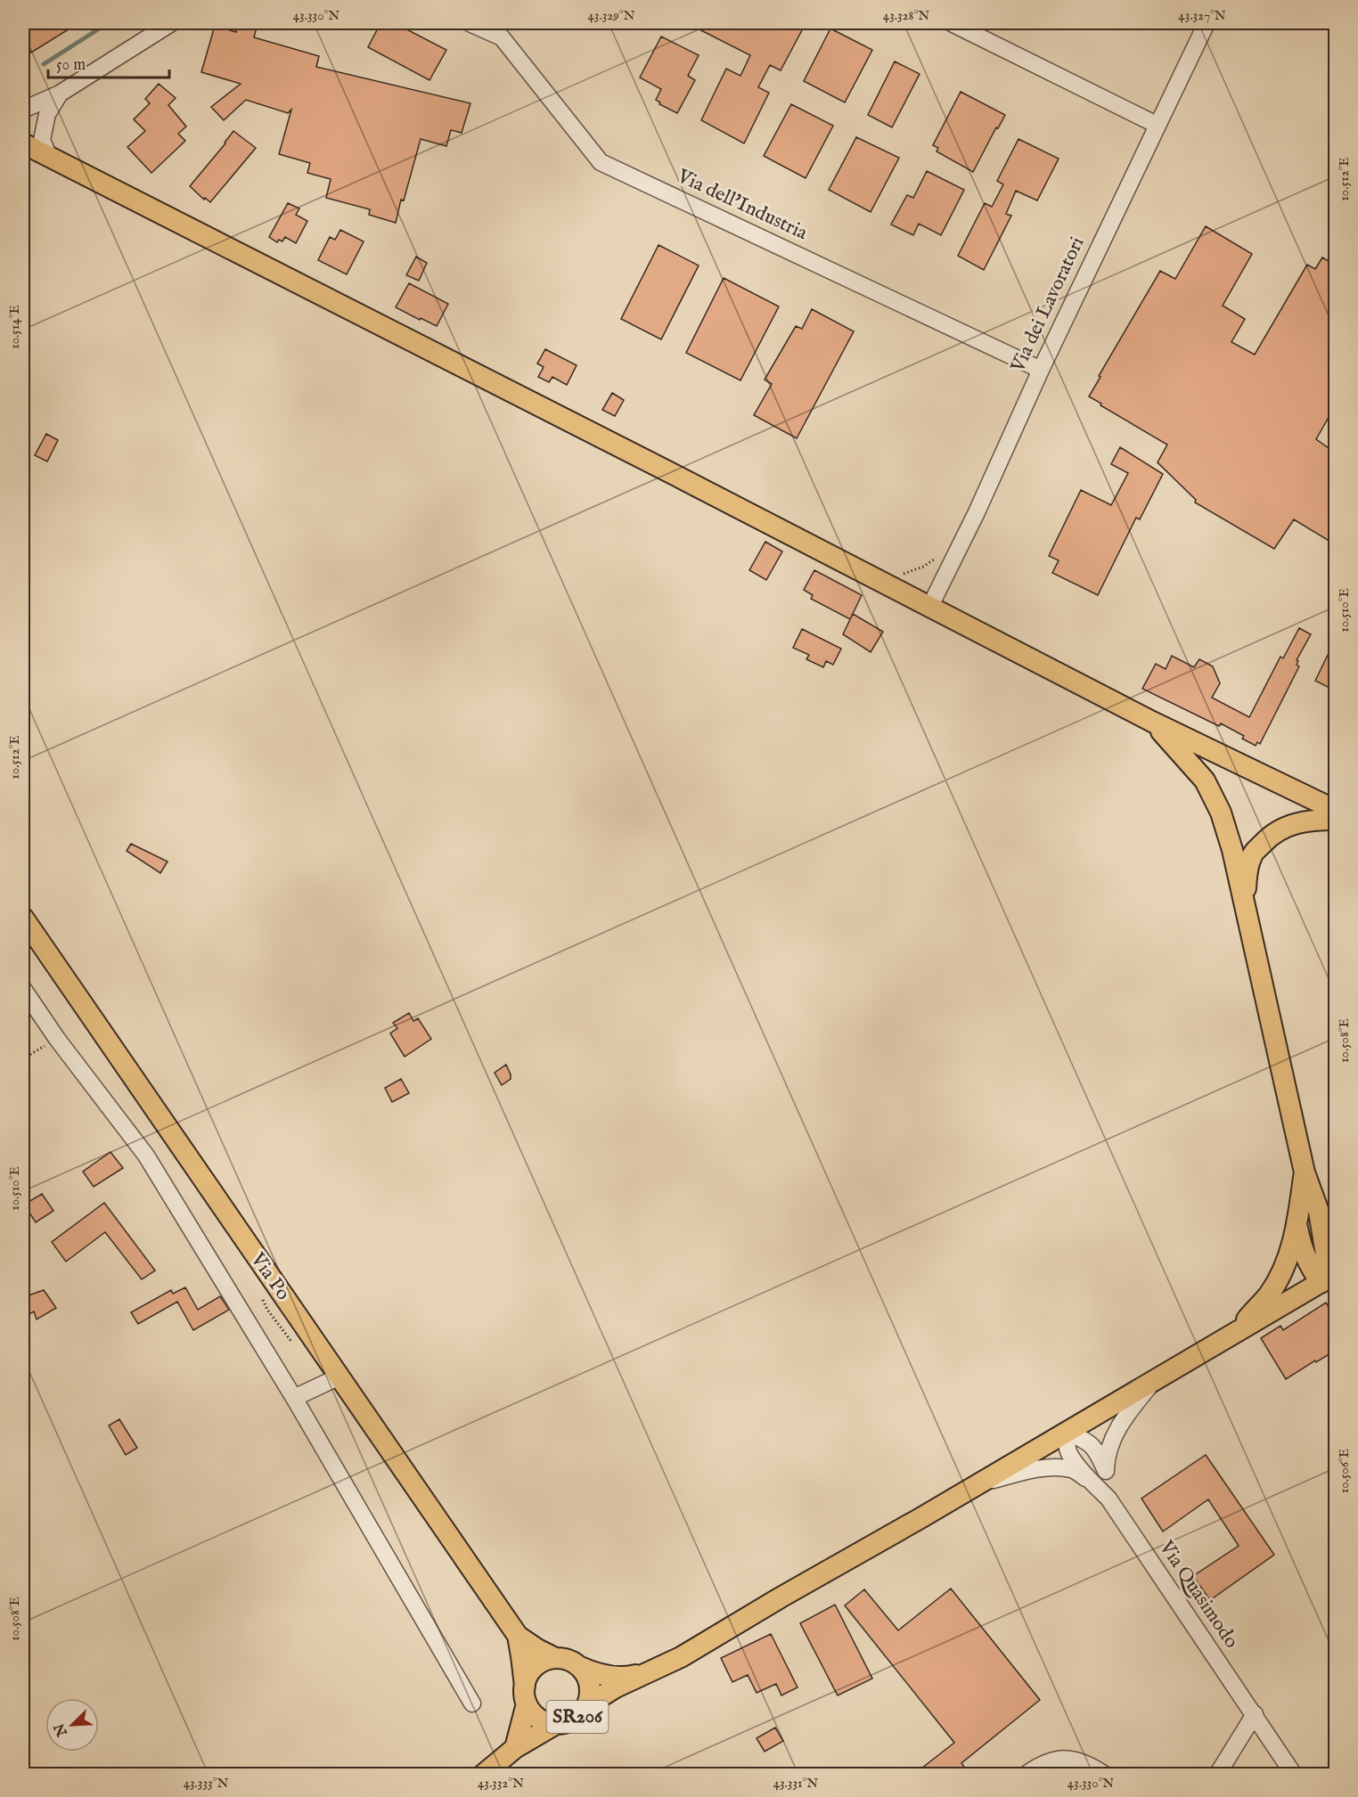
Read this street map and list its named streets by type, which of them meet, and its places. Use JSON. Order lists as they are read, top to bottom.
{
  "streets": {
    "main road": ["Via Po", "SR206"],
    "street": ["Via dell'Industria", "Via dei Lavoratori", "Via Quasimodo"]
  },
  "crossings": [
    ["Via dell'Industria", "Via dei Lavoratori"],
    ["Via Po", "SR206"]
  ],
  "scale_bar": "50 m",
  "north": "bottom left",
  "coordinates": [
    "43.330°N",
    "43.329°N",
    "43.328°N",
    "43.327°N",
    "10.512°E",
    "10.514°E",
    "10.510°E",
    "10.508°E",
    "10.506°E",
    "43.333°N",
    "43.332°N",
    "43.331°N"
  ]
}
